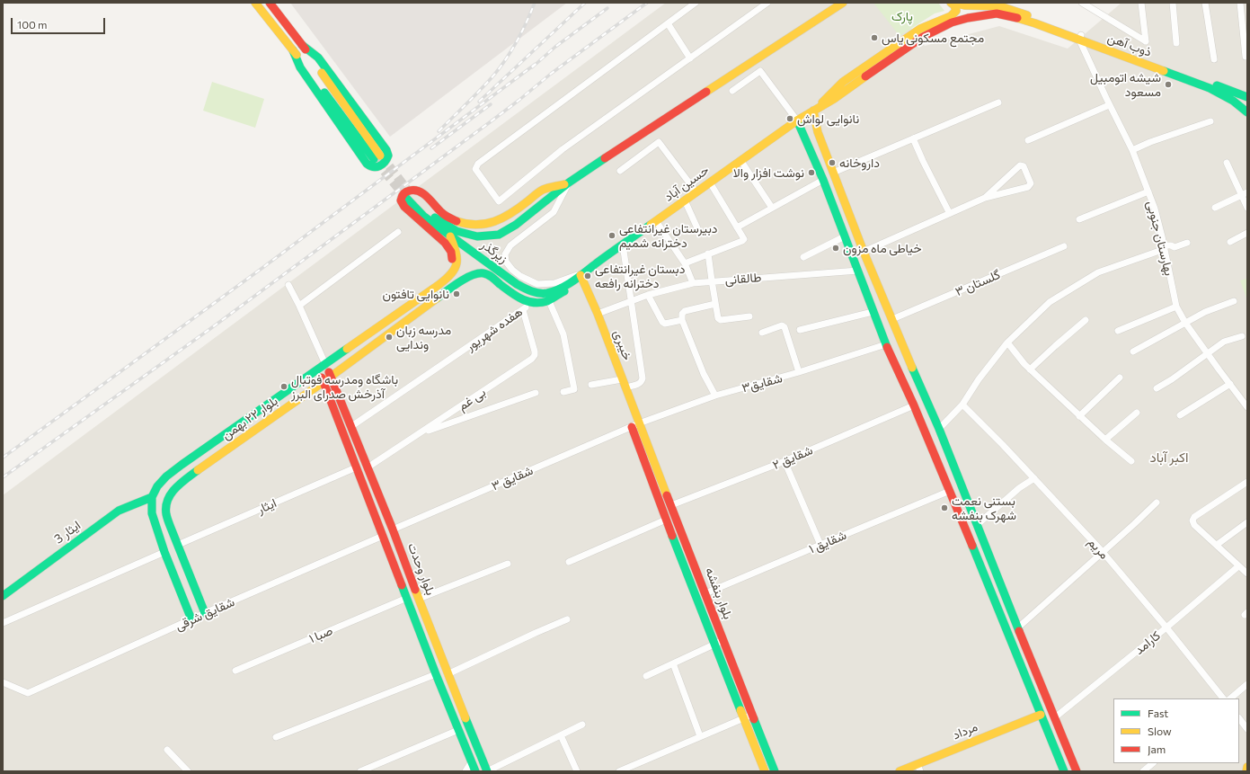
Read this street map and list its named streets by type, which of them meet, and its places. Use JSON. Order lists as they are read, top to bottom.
{
  "streets": {
    "main road": [
      "ذوب آهن",
      "حسین آباد",
      "زیرگذر",
      "خیبری",
      "بلوار ۲۲ بهمن",
      "ایثار 3",
      "بلوار وحدت",
      "بلوار بنفشه",
      "مرداد"
    ],
    "street": [
      "بهارستان جنوبی",
      "طالقانی",
      "گلستان ۳",
      "هفده شهریور",
      "شقایق۳",
      "بی غم",
      "شقایق ۲",
      "شقایق ۳",
      "ایثار",
      "شقایق ۱",
      "مریم",
      "شقایق شرقی",
      "صبا ۱",
      "کارامد"
    ]
  },
  "crossings": [
    ["ذوب آهن", "حسین آباد"],
    ["ذوب آهن", "بهارستان جنوبی"],
    ["حسین آباد", "زیرگذر"],
    ["حسین آباد", "خیبری"],
    ["زیرگذر", "خیبری"],
    ["زیرگذر", "بلوار ۲۲ بهمن"],
    ["طالقانی", "خیبری"],
    ["هفده شهریور", "بی غم"],
    ["هفده شهریور", "بلوار ۲۲ بهمن"],
    ["هفده شهریور", "بلوار وحدت"],
    ["خیبری", "شقایق۳"],
    ["خیبری", "شقایق ۳"],
    ["خیبری", "بلوار بنفشه"],
    ["شقایق۳", "شقایق ۳"],
    ["شقایق۳", "بلوار بنفشه"],
    ["بی غم", "بلوار وحدت"],
    ["بلوار ۲۲ بهمن", "ایثار"],
    ["بلوار ۲۲ بهمن", "ایثار 3"],
    ["بلوار ۲۲ بهمن", "بلوار وحدت"],
    ["بلوار ۲۲ بهمن", "شقایق شرقی"],
    ["شقایق ۲", "بلوار بنفشه"],
    ["شقایق ۳", "بلوار وحدت"],
    ["شقایق ۳", "بلوار بنفشه"],
    ["ایثار", "بلوار وحدت"],
    ["شقایق ۱", "بلوار بنفشه"],
    ["مریم", "کارامد"],
    ["بلوار وحدت", "شقایق شرقی"],
    ["بلوار وحدت", "صبا ۱"]
  ],
  "districts": ["اکبر آباد"],
  "parks": ["پارک"],
  "places": [
    "مجتمع مسکونی یاس",
    "شیشه اتومبیل مسعود",
    "نانوایی لواش",
    "داروخانه",
    "نوشت افزار والا",
    "دبیرستان غیرانتفاعی دخترانه شمیم",
    "خیاطی ماه مزون",
    "دبستان غیرانتفاعی دخترانه رافعه",
    "نانوایی تافتون",
    "مدرسه زبان وندایی",
    "باشگاه ومدرسه فوتبال آذرخش صدرای البرز",
    "بستنی نعمت شهرک بنفشه"
  ],
  "legend": ["Fast", "Slow", "Jam"],
  "scale_bar": "100 m"
}
